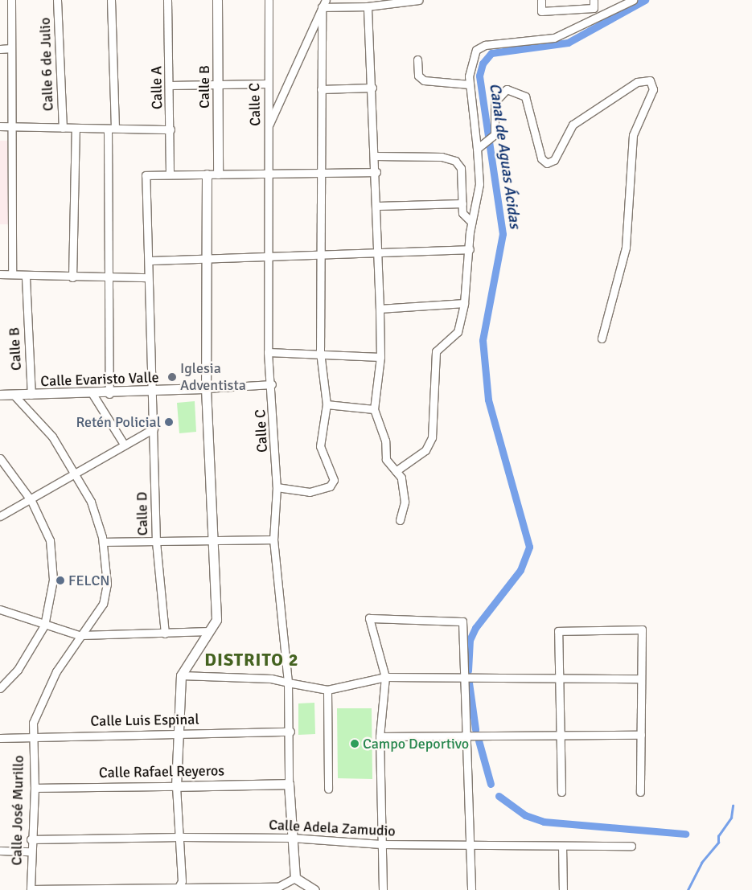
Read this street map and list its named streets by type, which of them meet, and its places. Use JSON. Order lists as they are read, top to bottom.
{
  "streets": {
    "street": [
      "Calle 6 de Julio",
      "Calle B",
      "Calle A",
      "Calle C",
      "Calle Evaristo Valle",
      "Calle D",
      "Calle Luis Espinal",
      "Calle Rafael Reyeros",
      "Calle José Murillo",
      "Calle Adela Zamudio"
    ]
  },
  "crossings": [
    ["Calle B", "Calle Evaristo Valle"],
    ["Calle A", "Calle D"],
    ["Calle C", "Calle Evaristo Valle"],
    ["Calle C", "Calle Luis Espinal"],
    ["Calle C", "Calle Rafael Reyeros"],
    ["Calle Evaristo Valle", "Calle D"],
    ["Calle Evaristo Valle", "Calle José Murillo"],
    ["Calle Luis Espinal", "Calle José Murillo"],
    ["Calle Rafael Reyeros", "Calle José Murillo"],
    ["Calle José Murillo", "Calle Adela Zamudio"]
  ],
  "districts": ["DISTRITO 2"],
  "water": ["Canal de Aguas Ácidas"],
  "places": [
    "Iglesia Adventista",
    "Retén Policial",
    "FELCN",
    "Campo Deportivo"
  ]
}
